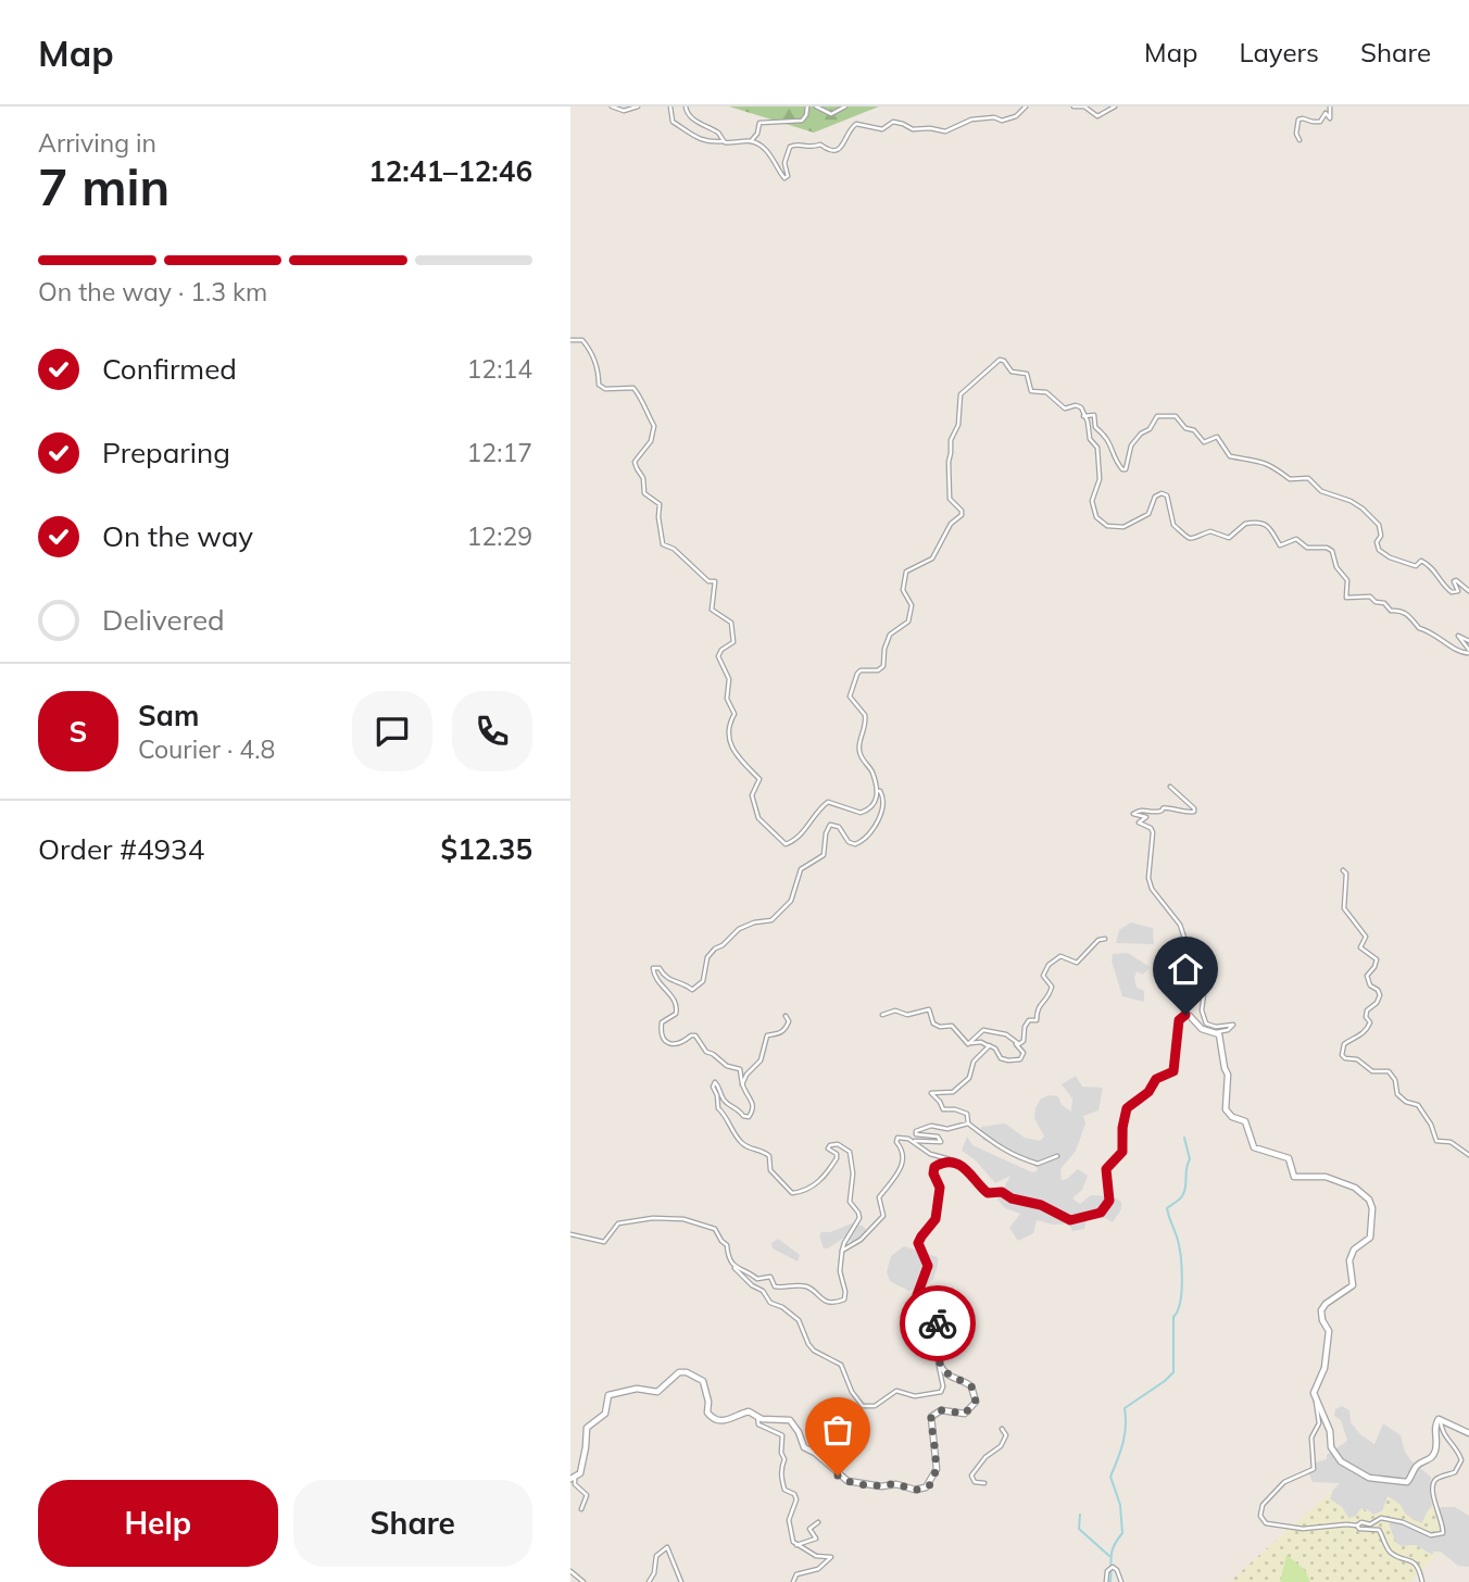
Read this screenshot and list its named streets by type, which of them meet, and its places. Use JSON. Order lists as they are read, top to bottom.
{
  "page": {
    "header": "Map",
    "nav": ["Map", "Layers", "Share"],
    "heading": ["7 min", "Arriving in", "12:41–12:46"],
    "panel": [
      "Sam",
      "Courier · 4.8",
      "Order #4934",
      "$12.35"
    ],
    "bar": "On the way · 1.3 km",
    "list": [
      ["Confirmed", "12:14"],
      ["Preparing", "12:17"],
      ["On the way", "12:29"],
      "Delivered"
    ],
    "round": "S",
    "buttons": ["Help", "Share"]
  }
}
